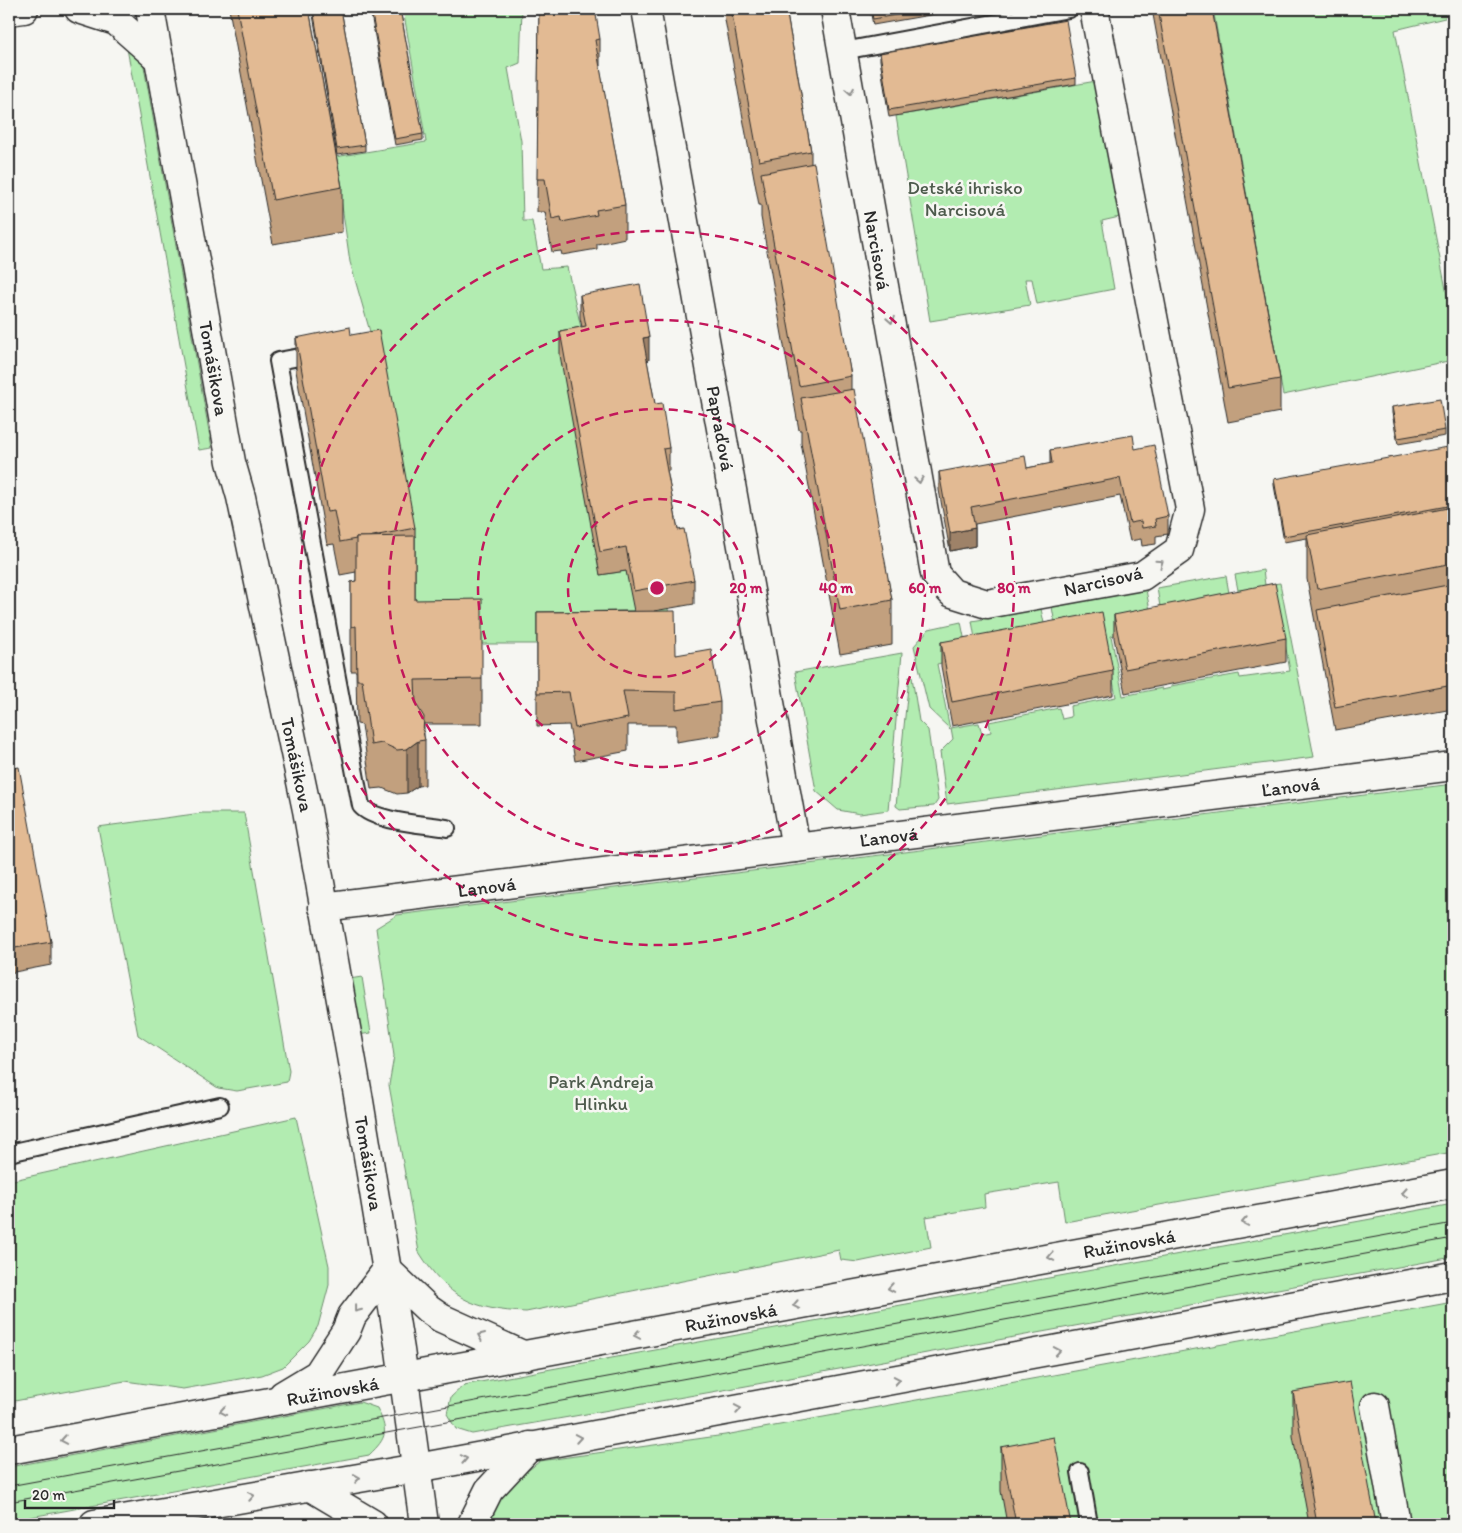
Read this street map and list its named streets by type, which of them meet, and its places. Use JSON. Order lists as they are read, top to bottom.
{
  "streets": {
    "street": [
      "Narcisová",
      "Tomášikova",
      "Papraďová",
      "Ľanová",
      "Ružinovská"
    ]
  },
  "crossings": [
    ["Tomášikova", "Ľanová"],
    ["Tomášikova", "Ružinovská"],
    ["Papraďová", "Ľanová"]
  ],
  "parks": ["Detské ihrisko Narcisová", "Park Andreja Hlinku"],
  "scale_bar": "20 m",
  "rings": [
    "20 m",
    "40 m",
    "60 m",
    "80 m"
  ]
}
